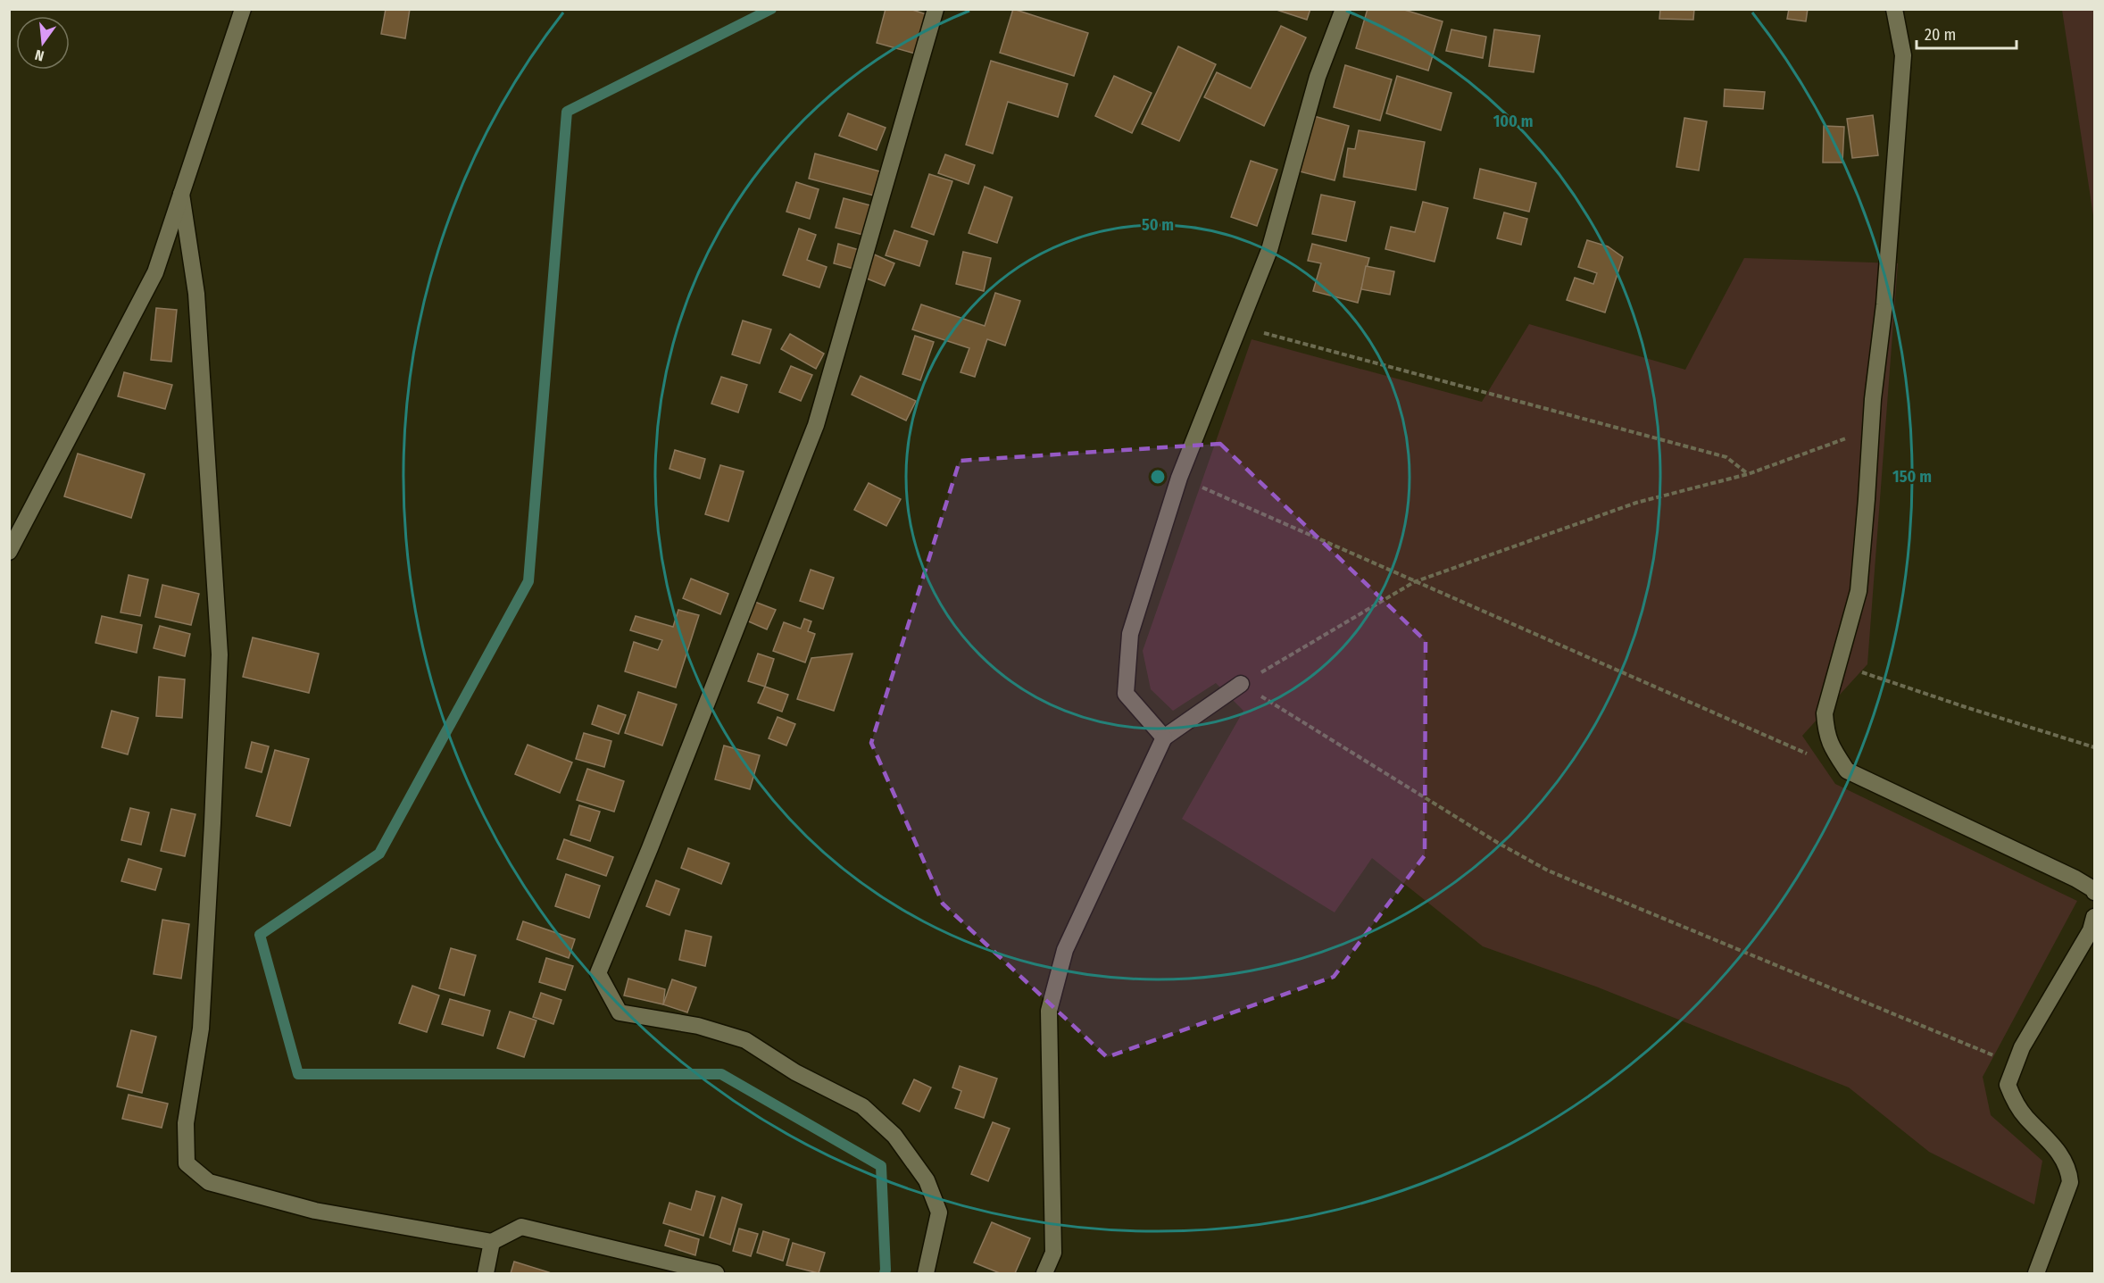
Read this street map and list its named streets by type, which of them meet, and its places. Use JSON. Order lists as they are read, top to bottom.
{
  "scale_bar": "20 m",
  "north": "bottom",
  "rings": ["100 m", "50 m", "150 m"]
}
